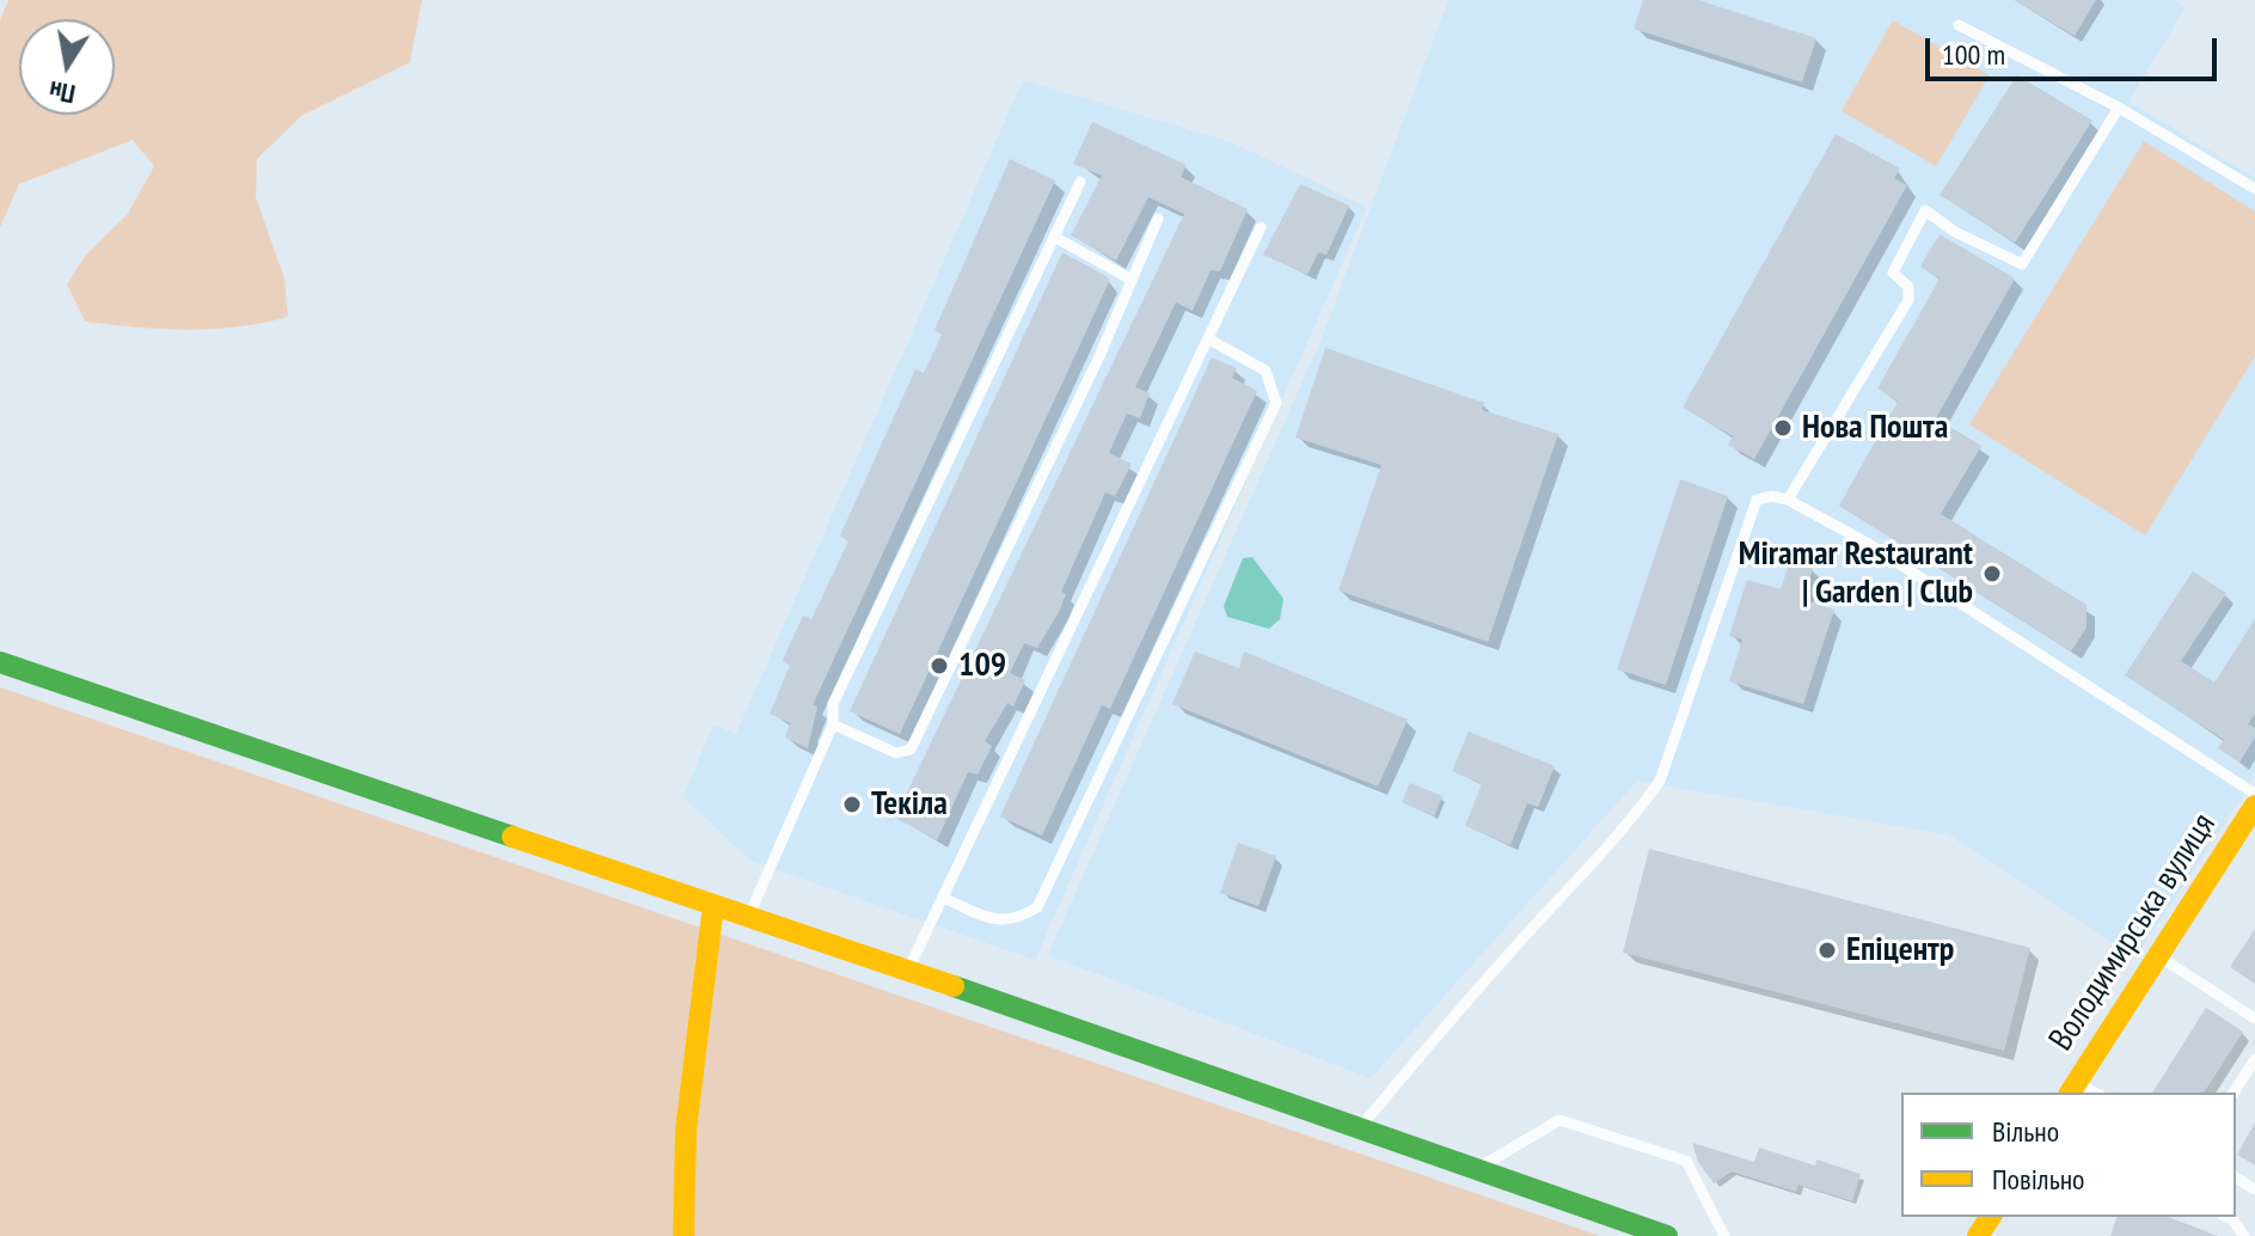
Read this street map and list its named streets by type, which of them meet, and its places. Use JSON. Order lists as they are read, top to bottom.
{
  "streets": {
    "main road": ["Володимирська вулиця"]
  },
  "places": [
    "Нова Пошта",
    "Miramar Restaurant | Garden | Club",
    "109",
    "Текіла",
    "Епіцентр"
  ],
  "legend": ["Вільно", "Повільно"],
  "scale_bar": "100 m",
  "north": "bottom"
}
